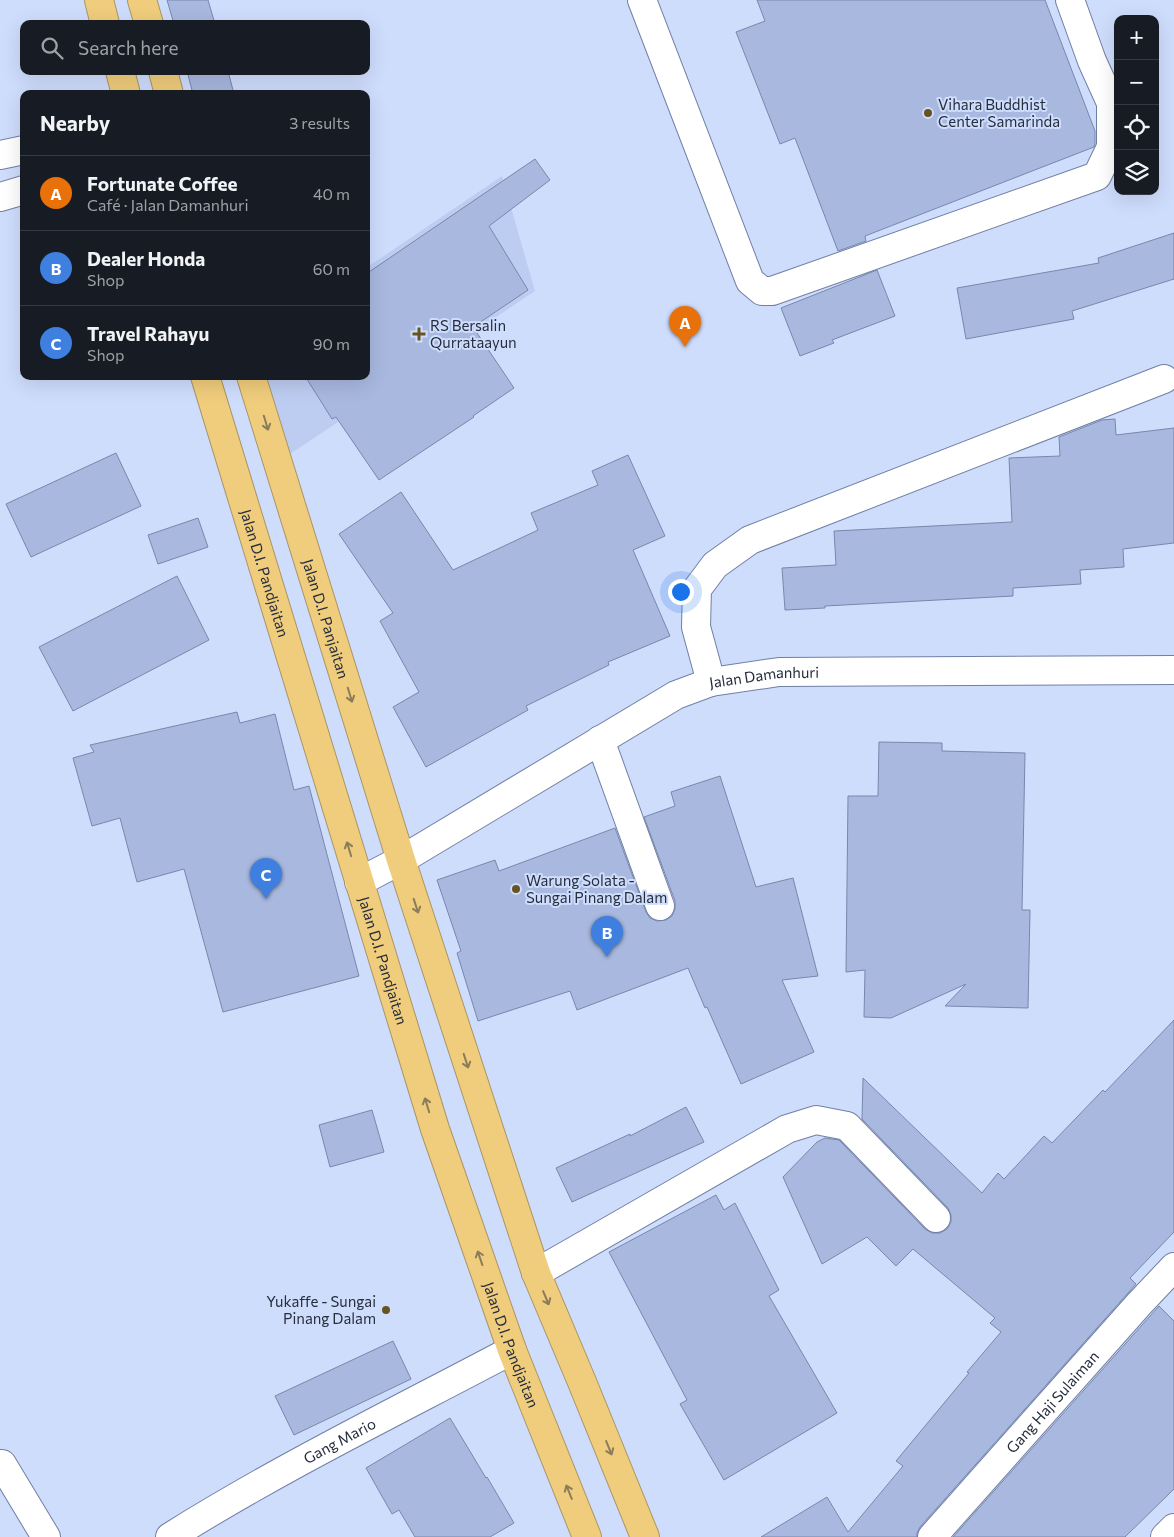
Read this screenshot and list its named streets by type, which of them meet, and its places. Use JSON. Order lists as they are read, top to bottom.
{
  "streets": {
    "highway": ["Jalan D.I. Pandjaitan", "Jalan D.I. Panjaitan"],
    "street": ["Jalan Damanhuri", "Gang Haji Sulaiman", "Gang Mario"]
  },
  "crossings": [
    ["Jalan D.I. Pandjaitan", "Jalan Damanhuri"],
    ["Jalan D.I. Pandjaitan", "Gang Mario"],
    ["Jalan D.I. Panjaitan", "Jalan Damanhuri"]
  ],
  "one_way": ["Jalan D.I. Panjaitan"],
  "places": {
    "other": ["Vihara Buddhist Center Samarinda", "Warung Solata - Sungai Pinang Dalam", "Yukaffe - Sungai Pinang Dalam"],
    "health": ["RS Bersalin Qurrataayun"]
  },
  "page": {
    "map_buttons": ["+", "−"],
    "search": "Search here",
    "heading": ["Nearby", "3 results"],
    "list": [
      {
        "mark": "A",
        "name": "Fortunate Coffee",
        "note": "Café · Jalan Damanhuri",
        "value": "40 m"
      },
      {
        "mark": "B",
        "name": "Dealer Honda",
        "note": "Shop",
        "value": "60 m"
      },
      {
        "mark": "C",
        "name": "Travel Rahayu",
        "note": "Shop",
        "value": "90 m"
      }
    ],
    "pins": ["A", "C", "B"]
  }
}
